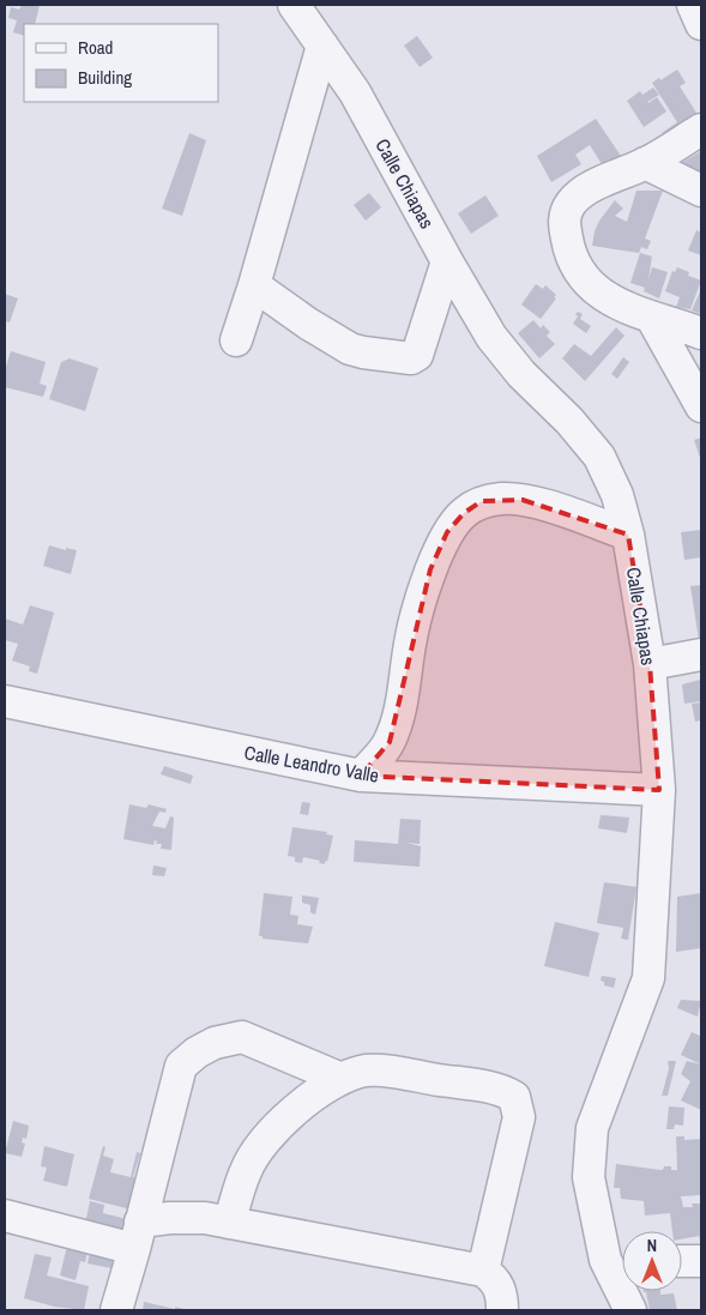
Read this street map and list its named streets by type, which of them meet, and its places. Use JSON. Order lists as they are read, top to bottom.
{
  "streets": {
    "street": ["Calle Chiapas", "Calle Leandro Valle"]
  },
  "crossings": [
    ["Calle Chiapas", "Calle Leandro Valle"]
  ],
  "legend": ["Road", "Building"],
  "north": "top"
}
